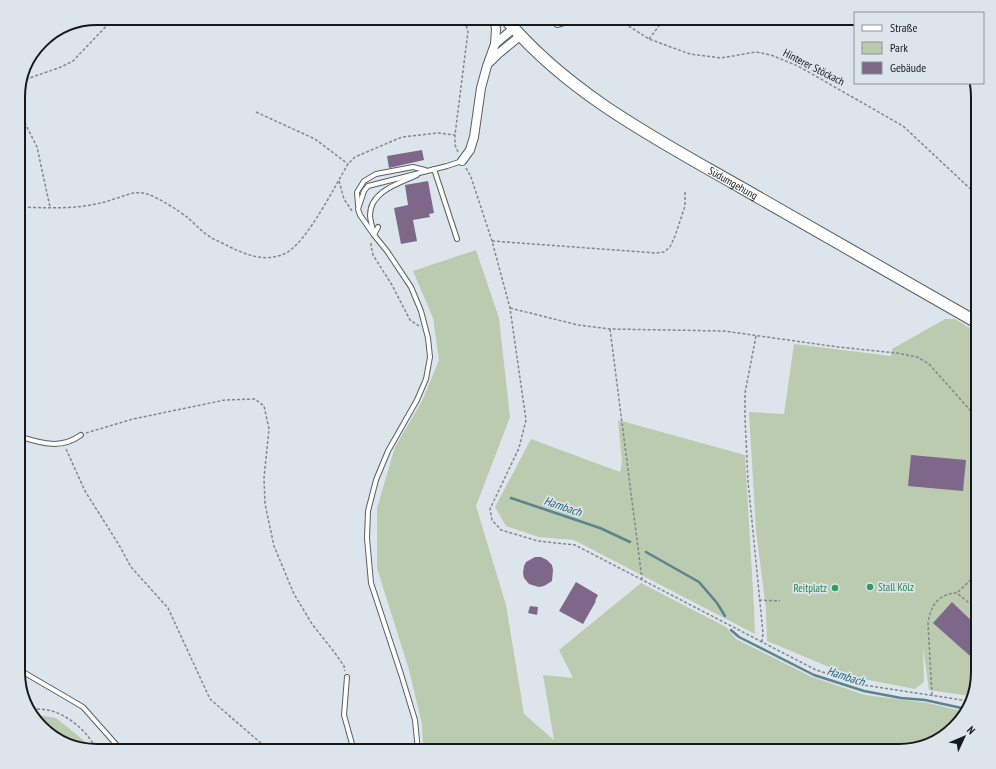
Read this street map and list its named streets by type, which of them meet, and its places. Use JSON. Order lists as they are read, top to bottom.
{
  "streets": {
    "main road": ["Südumgehung"],
    "path": ["Hinterer Stöckach"]
  },
  "water": ["Hambach"],
  "places": ["Stall Kölz", "Reitplatz"],
  "legend": ["Straße", "Park", "Gebäude"],
  "north": "top right"
}
